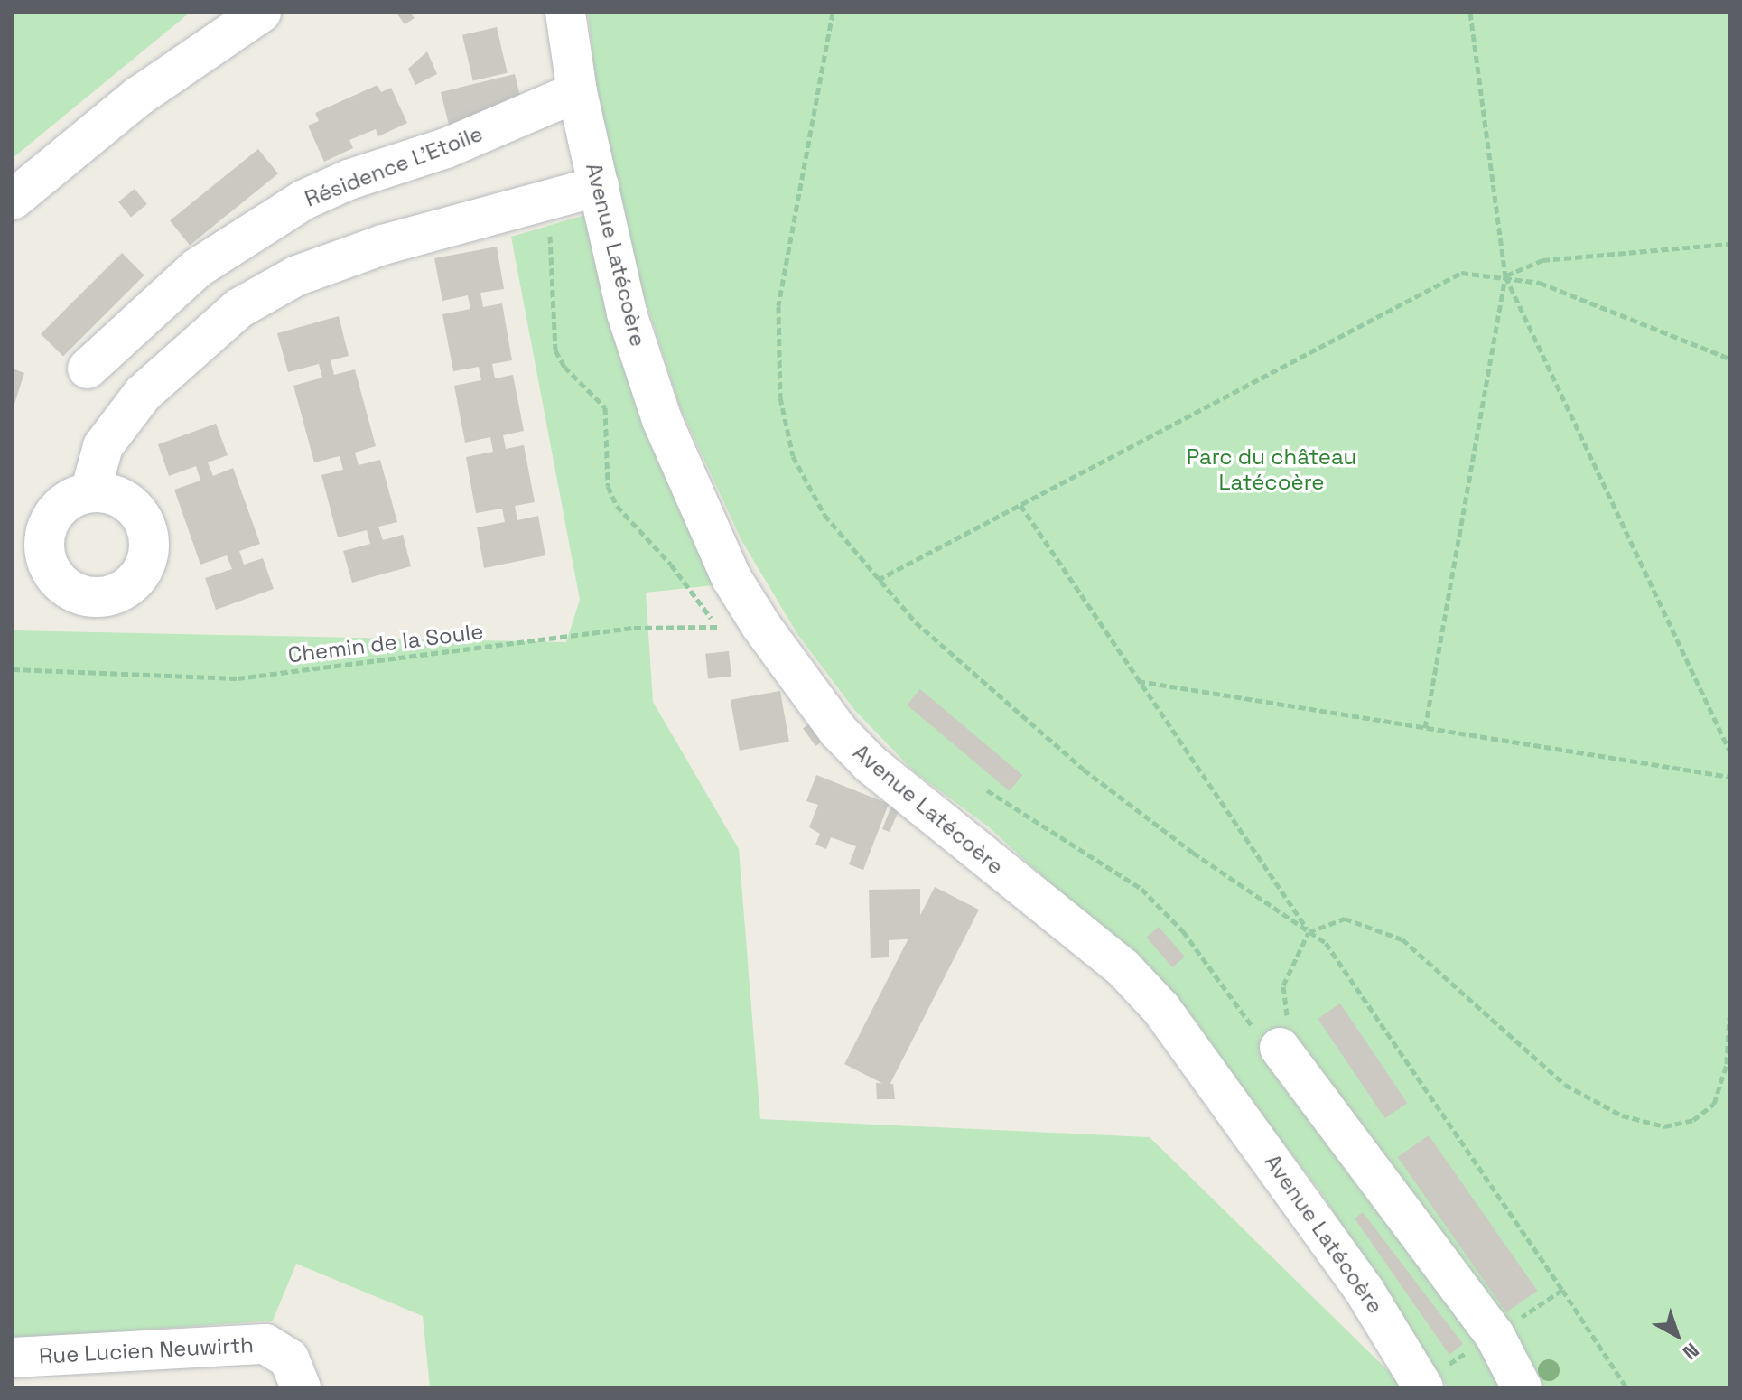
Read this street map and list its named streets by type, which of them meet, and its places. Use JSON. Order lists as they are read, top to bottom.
{
  "streets": {
    "street": ["Résidence L'Etoile", "Avenue Latécoère", "Rue Lucien Neuwirth"],
    "path": ["Chemin de la Soule"]
  },
  "crossings": [
    ["Résidence L'Etoile", "Avenue Latécoère"],
    ["Avenue Latécoère", "Chemin de la Soule"]
  ],
  "parks": ["Parc du château Latécoère"],
  "north": "bottom right"
}
